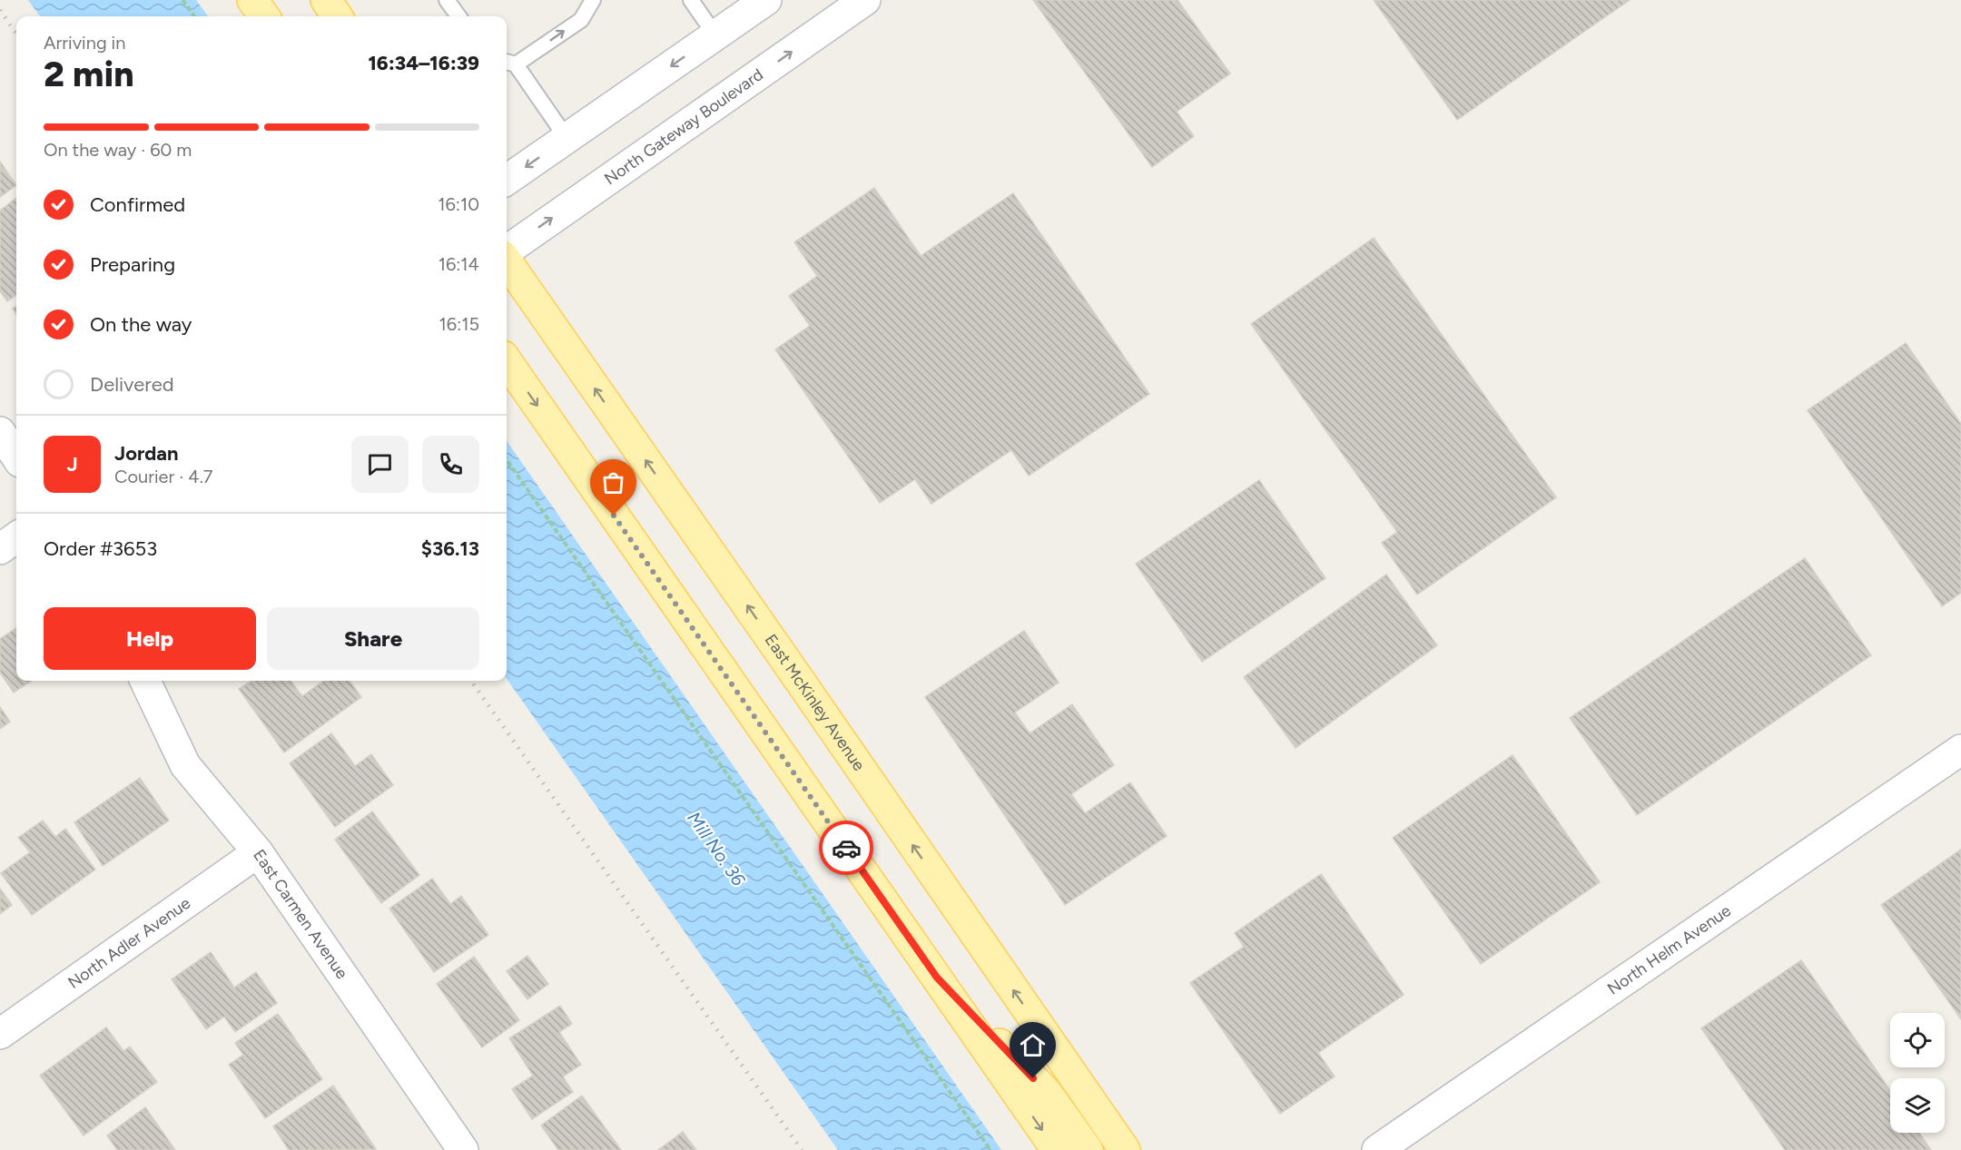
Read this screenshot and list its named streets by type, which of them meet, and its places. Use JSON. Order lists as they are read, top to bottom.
{
  "streets": {
    "main road": ["East McKinley Avenue"],
    "street": [
      "North Gateway Boulevard",
      "East Carmen Avenue",
      "North Adler Avenue",
      "North Helm Avenue"
    ]
  },
  "crossings": [
    ["East Carmen Avenue", "North Adler Avenue"]
  ],
  "water": ["Mill No. 36"],
  "page": {
    "heading": ["2 min", "Arriving in", "16:34–16:39"],
    "panel": [
      "Jordan",
      "Courier · 4.7",
      "Order #3653",
      "$36.13"
    ],
    "bar": "On the way · 60 m",
    "list": [
      ["Confirmed", "16:10"],
      ["Preparing", "16:14"],
      ["On the way", "16:15"],
      "Delivered"
    ],
    "round": "J",
    "buttons": ["Help", "Share"]
  }
}
